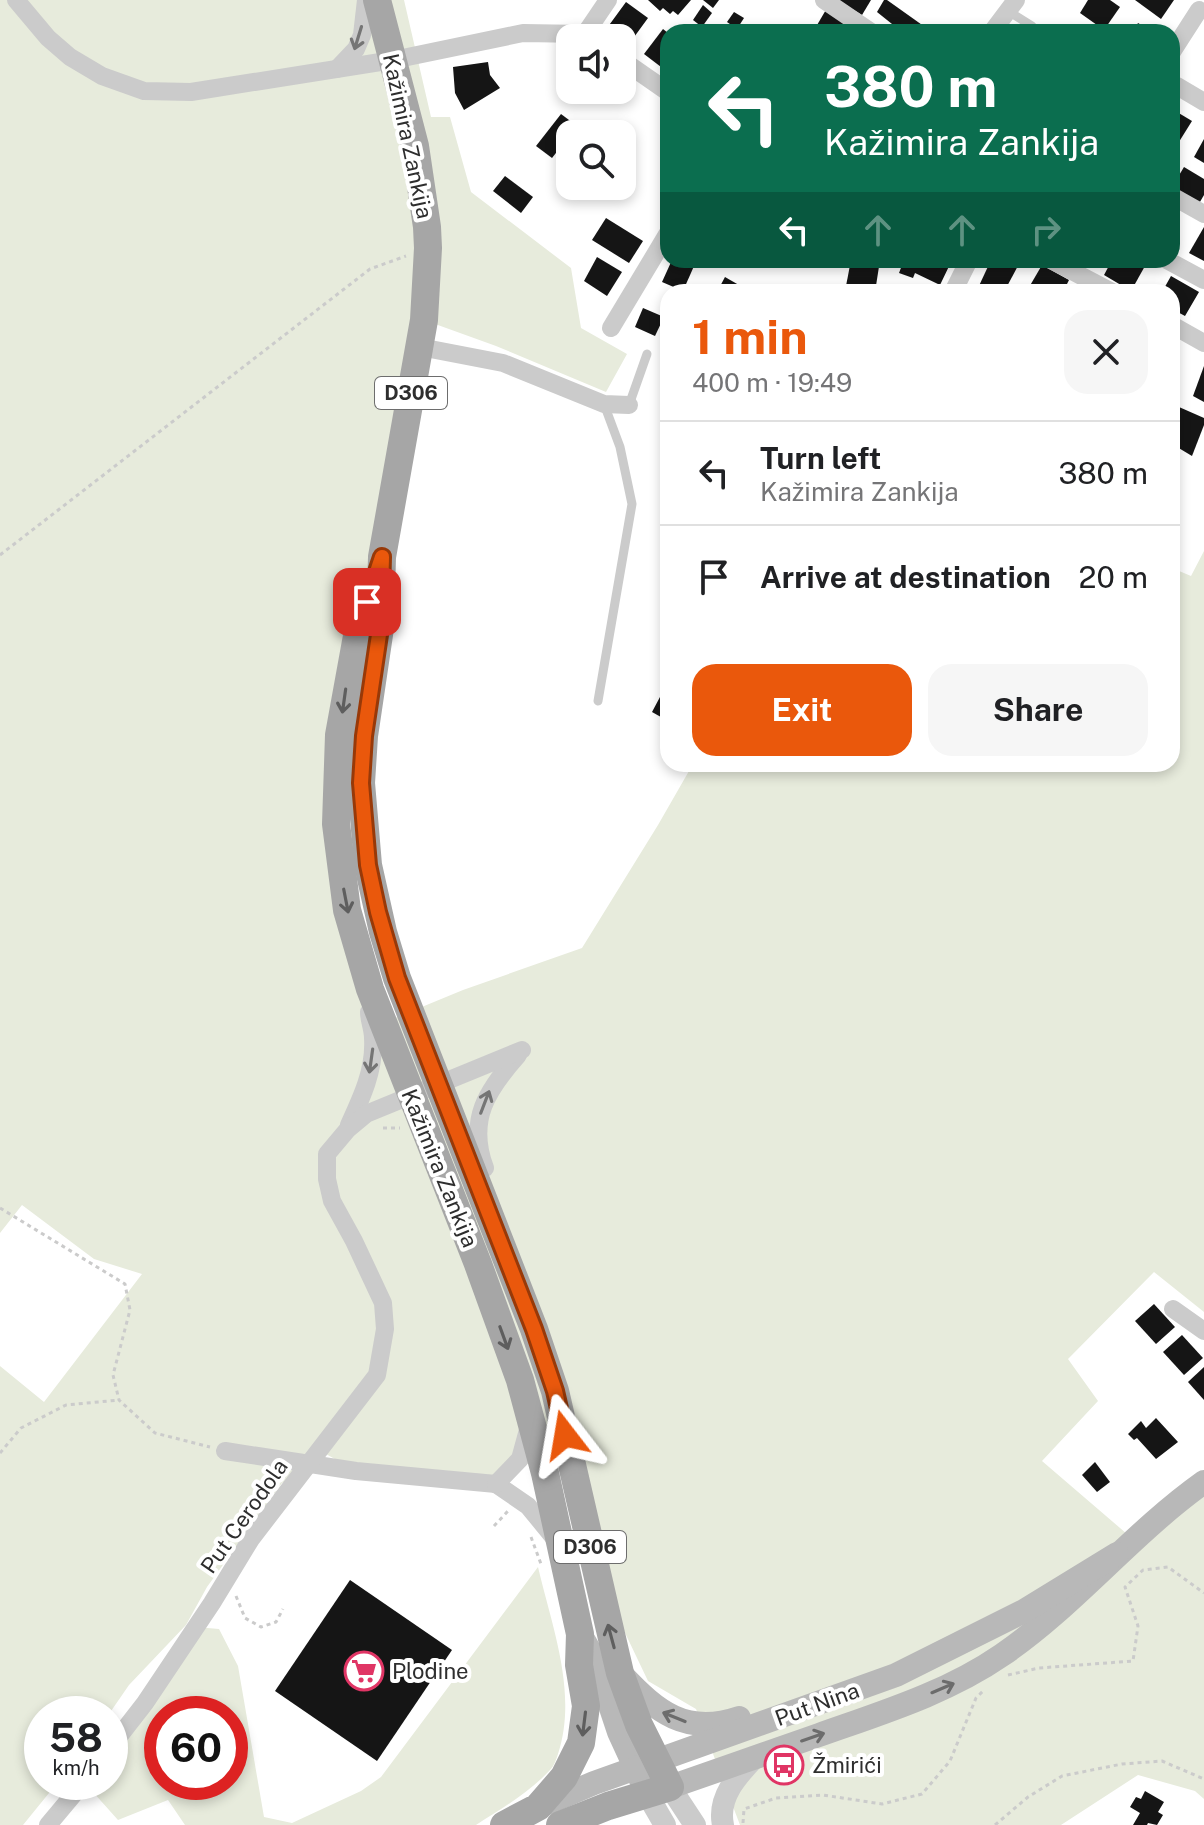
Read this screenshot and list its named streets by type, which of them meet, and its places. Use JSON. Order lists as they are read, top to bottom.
{
  "streets": {
    "main road": ["Kažimira Zankija", "D306", "Put Nina"],
    "street": ["Put Cerodola"]
  },
  "crossings": [
    ["Kažimira Zankija", "D306"],
    ["Kažimira Zankija", "Put Nina"],
    ["D306", "Put Nina"]
  ],
  "places": {
    "supermarket": ["Plodine"],
    "bus stop": ["Žmirići"]
  },
  "page": {
    "turn": ["380 m", "Kažimira Zankija"],
    "heading": ["1 min", "400 m · 19:49"],
    "list": [
      {
        "name": "Turn left",
        "note": "Kažimira Zankija",
        "value": "380 m"
      },
      {
        "name": "Arrive at destination",
        "value": "20 m"
      }
    ],
    "buttons": ["Exit", "Share"],
    "speed": "58 km/h",
    "limit": "60"
  }
}
